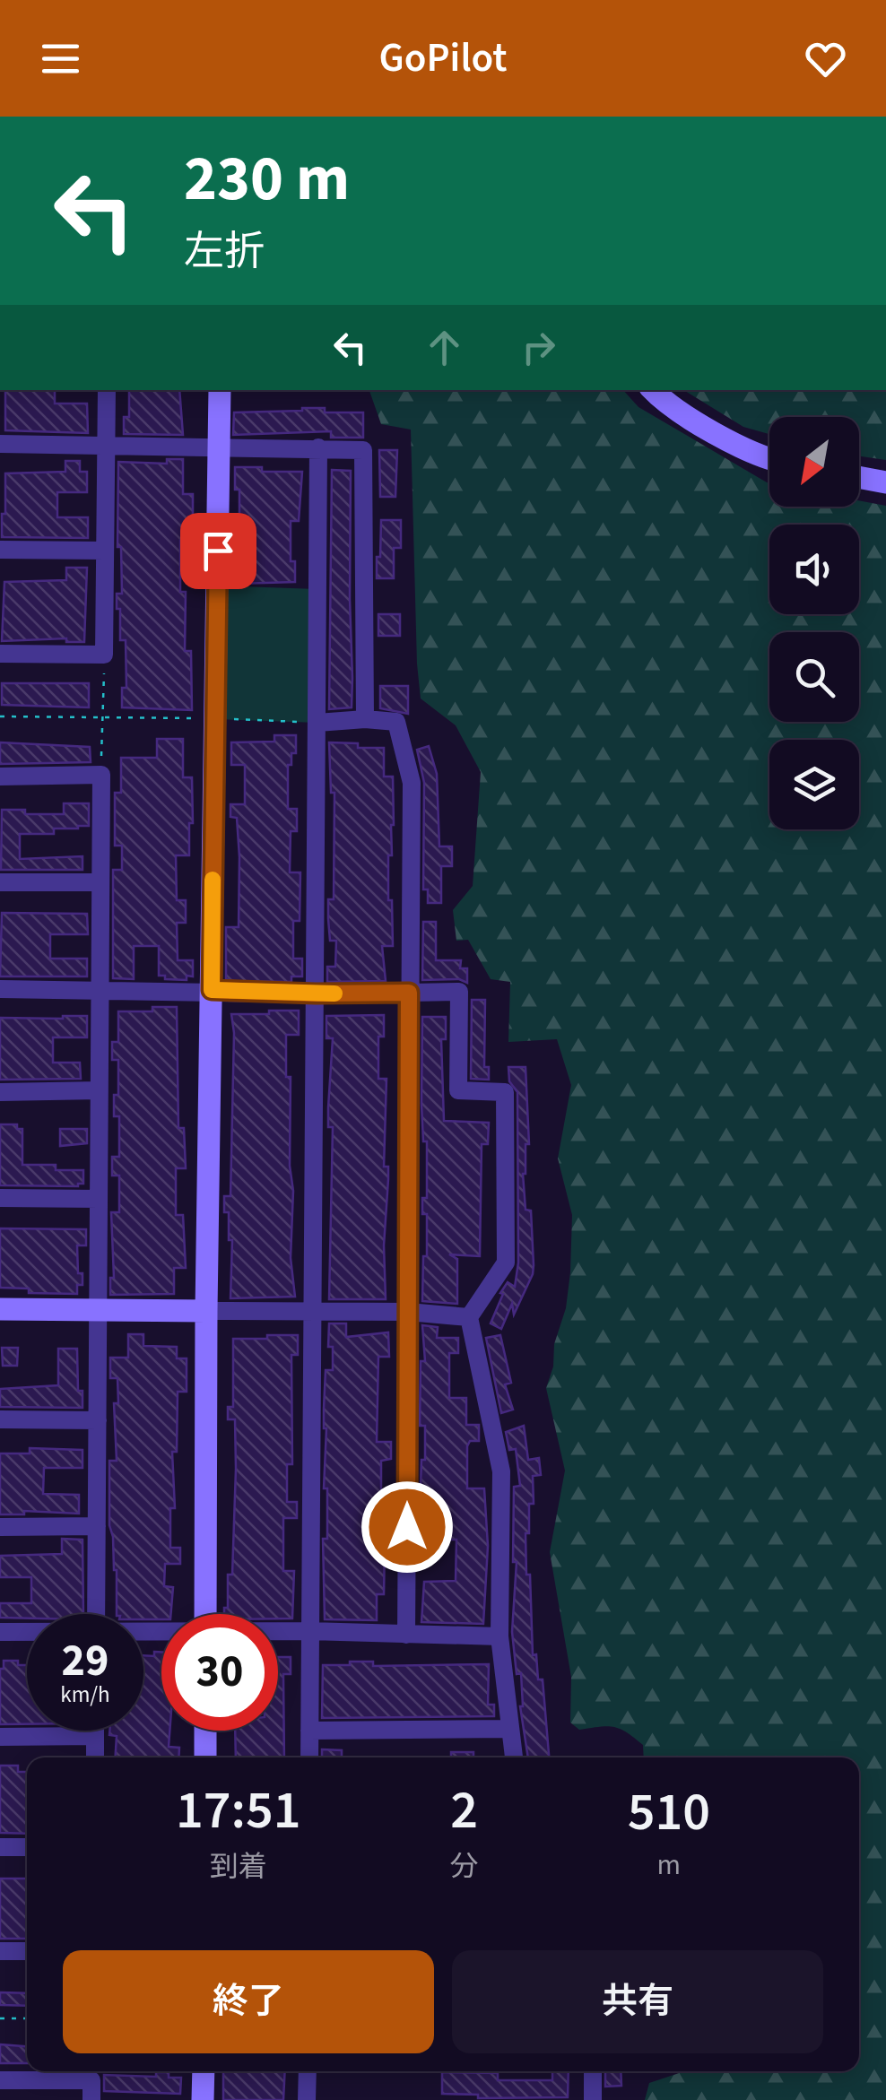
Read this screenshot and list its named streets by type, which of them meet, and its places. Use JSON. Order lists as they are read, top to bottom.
{
  "north": "bottom left",
  "page": {
    "header": "GoPilot",
    "turn": ["230 m", "左折"],
    "speed": "29 km/h",
    "limit": "30",
    "eta": [
      "17:51",
      "到着",
      "2",
      "分",
      "510",
      "m"
    ],
    "buttons": ["終了", "共有"]
  }
}
